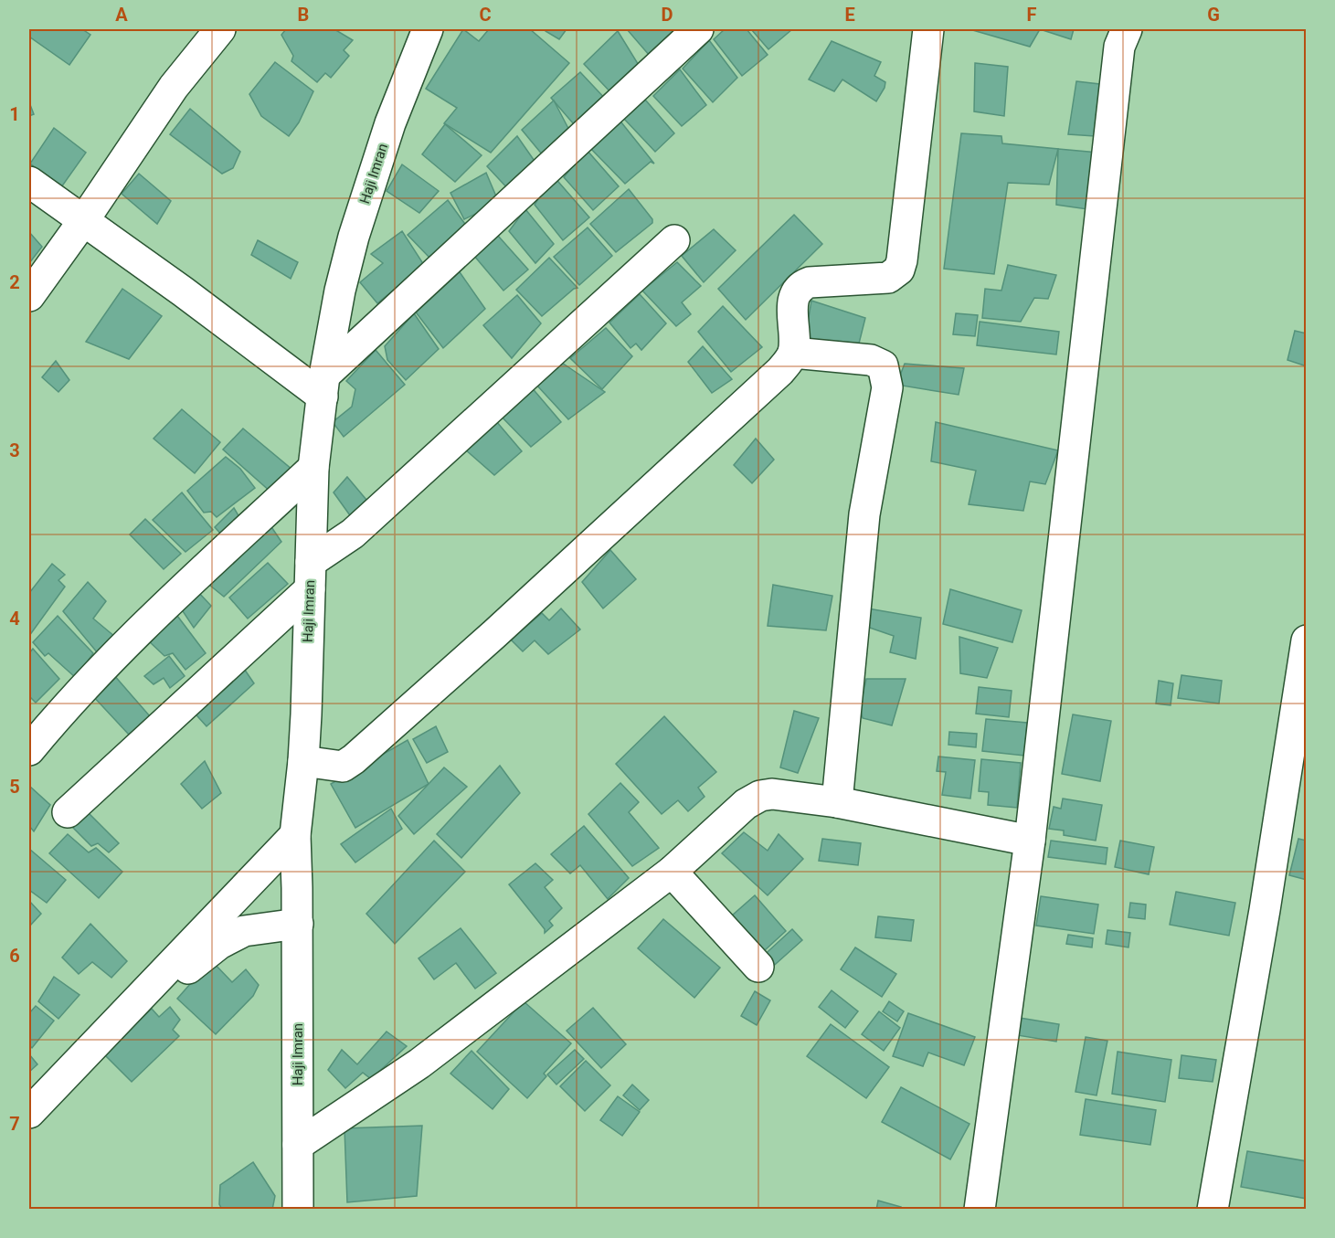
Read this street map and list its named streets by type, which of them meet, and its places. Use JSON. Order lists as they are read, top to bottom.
{
  "streets": {
    "street": ["Haji Imran"]
  },
  "grid": {
    "columns": [
      "A",
      "B",
      "C",
      "D",
      "E",
      "F",
      "G"
    ],
    "rows": [
      "1",
      "2",
      "3",
      "4",
      "5",
      "6",
      "7"
    ]
  }
}
